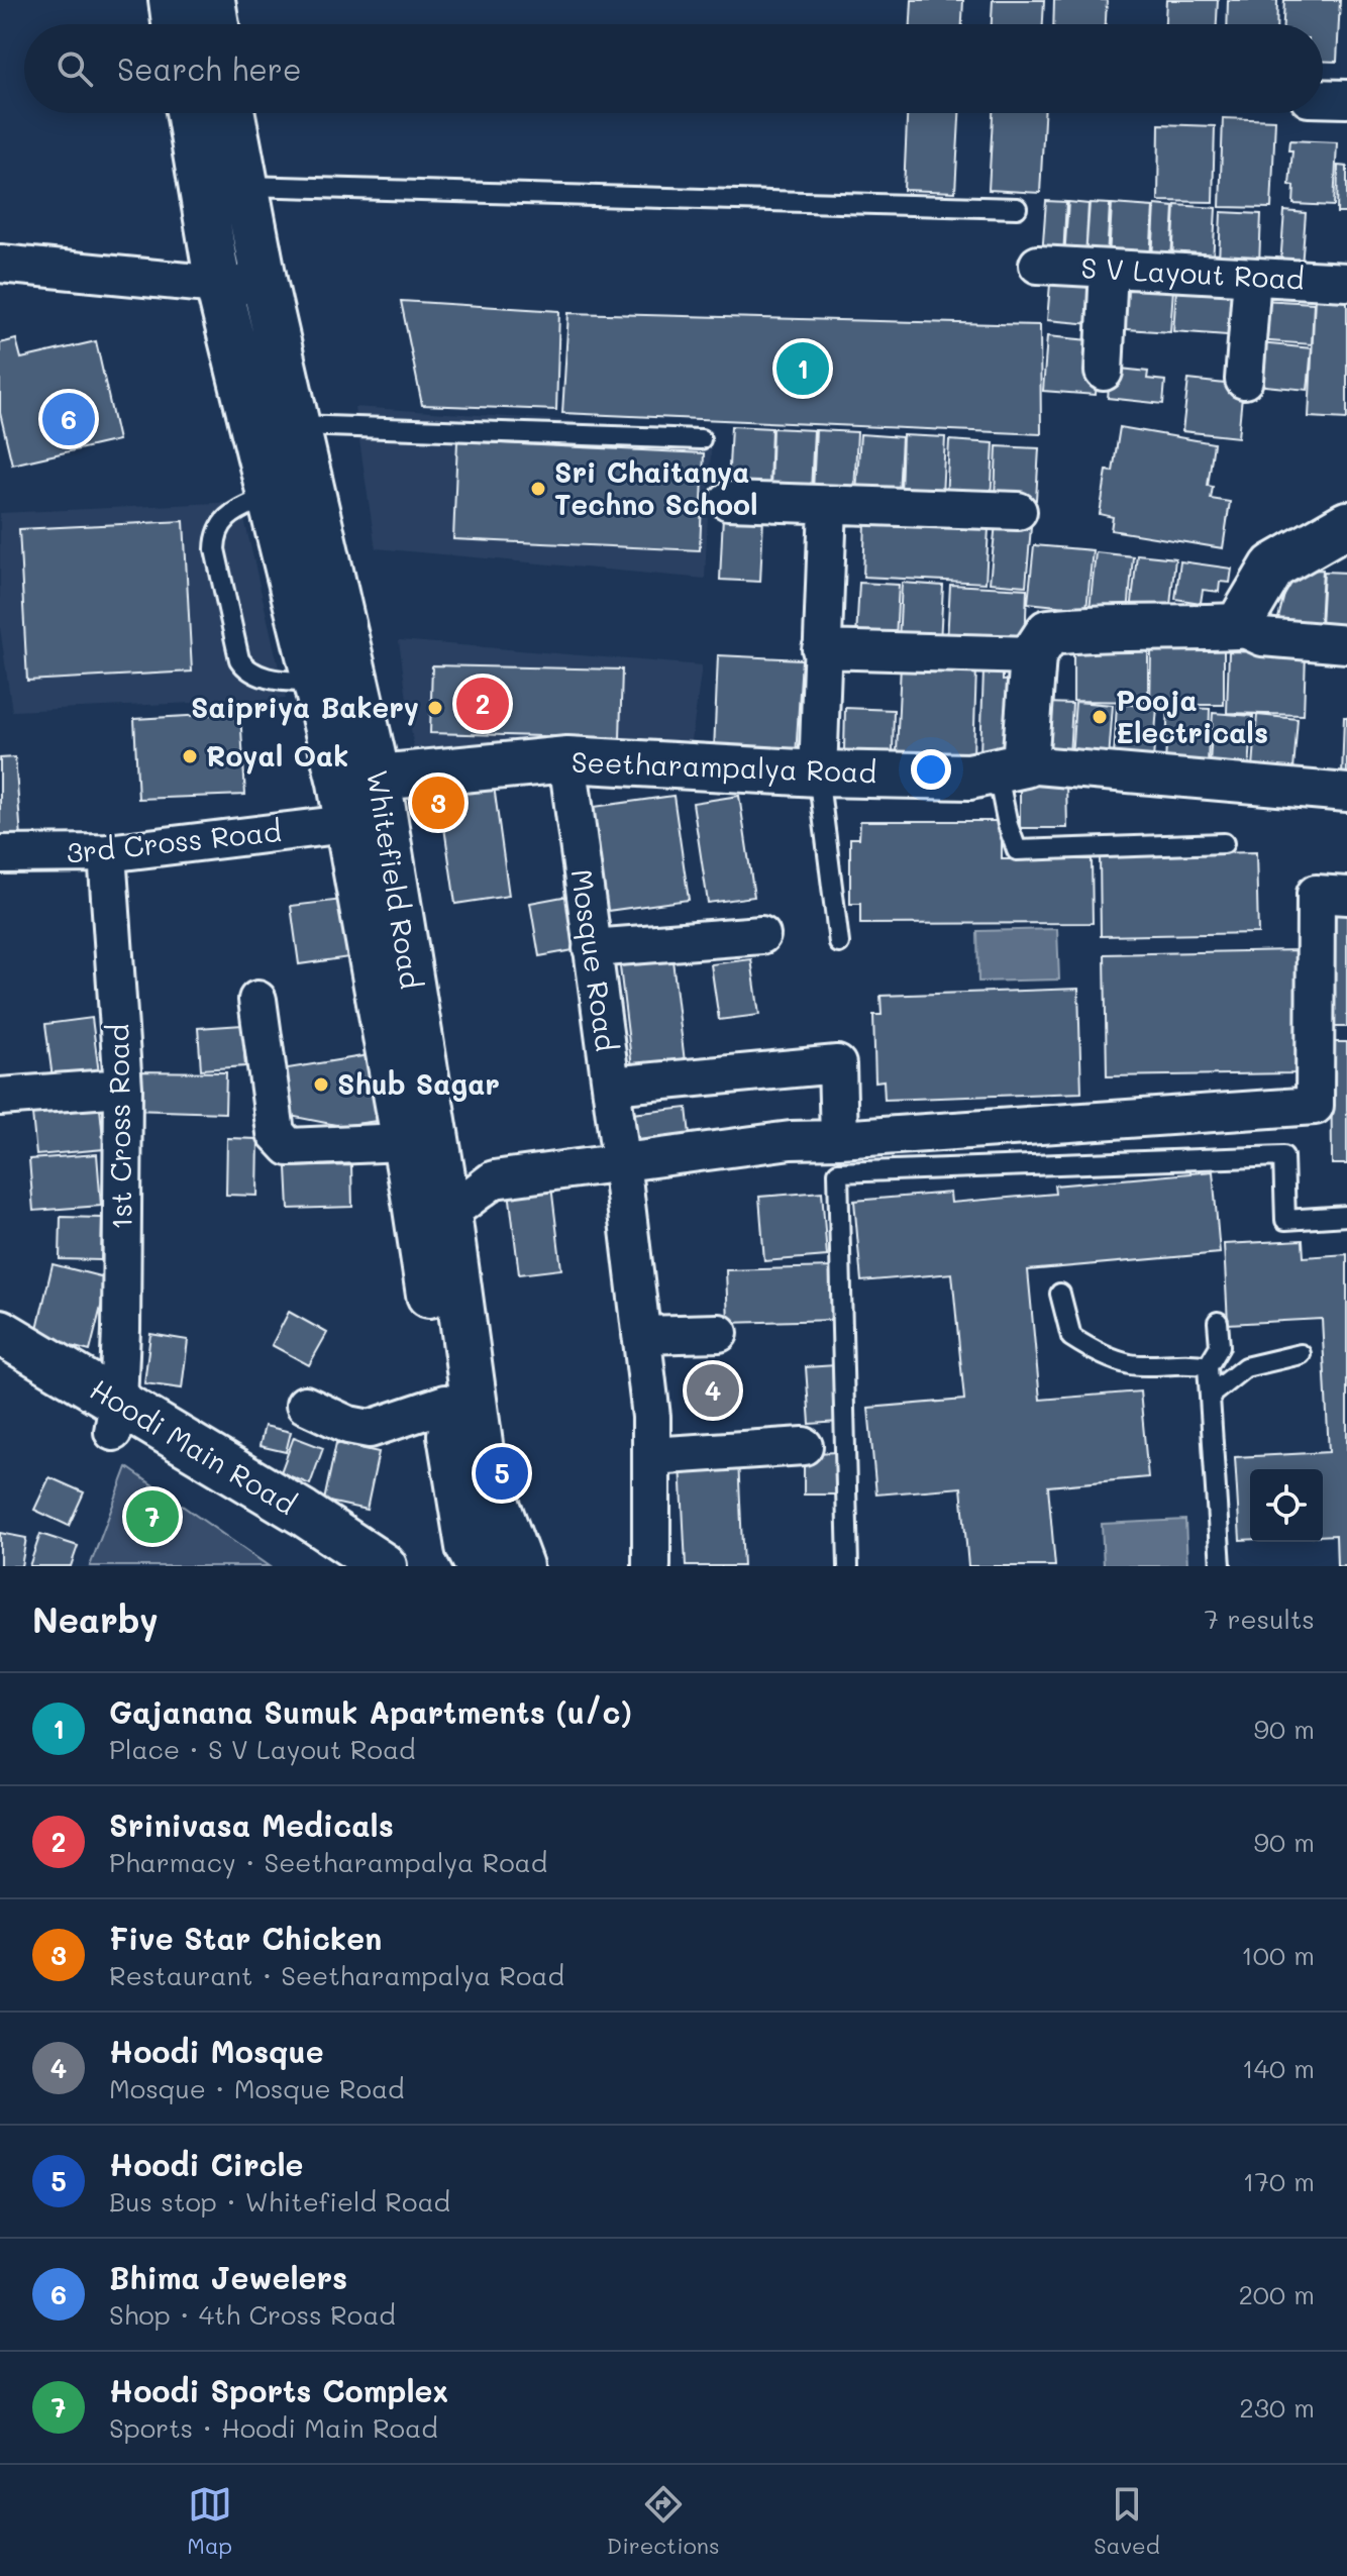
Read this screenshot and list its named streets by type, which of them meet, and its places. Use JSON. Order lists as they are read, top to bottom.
{
  "streets": {
    "main road": ["Seetharampalya Road", "Whitefield Road", "Hoodi Main Road"],
    "street": [
      "S V Layout Road",
      "3rd Cross Road",
      "Mosque Road",
      "1st Cross Road"
    ]
  },
  "crossings": [
    ["Seetharampalya Road", "Whitefield Road"],
    ["Seetharampalya Road", "Mosque Road"],
    ["3rd Cross Road", "Whitefield Road"],
    ["3rd Cross Road", "1st Cross Road"],
    ["1st Cross Road", "Hoodi Main Road"]
  ],
  "places": [
    "Sri Chaitanya Techno School",
    "Saipriya Bakery",
    "Pooja Electricals",
    "Royal Oak",
    "Shub Sagar"
  ],
  "page": {
    "search": "Search here",
    "pins": [
      "1",
      "6",
      "2",
      "3",
      "4",
      "5",
      "7"
    ],
    "heading": ["Nearby", "7 results"],
    "list": [
      {
        "mark": "1",
        "name": "Gajanana Sumuk Apartments (u/c)",
        "note": "Place · S V Layout Road",
        "value": "90 m"
      },
      {
        "mark": "2",
        "name": "Srinivasa Medicals",
        "note": "Pharmacy · Seetharampalya Road",
        "value": "90 m"
      },
      {
        "mark": "3",
        "name": "Five Star Chicken",
        "note": "Restaurant · Seetharampalya Road",
        "value": "100 m"
      },
      {
        "mark": "4",
        "name": "Hoodi Mosque",
        "note": "Mosque · Mosque Road",
        "value": "140 m"
      },
      {
        "mark": "5",
        "name": "Hoodi Circle",
        "note": "Bus stop · Whitefield Road",
        "value": "170 m"
      },
      {
        "mark": "6",
        "name": "Bhima Jewelers",
        "note": "Shop · 4th Cross Road",
        "value": "200 m"
      },
      {
        "mark": "7",
        "name": "Hoodi Sports Complex",
        "note": "Sports · Hoodi Main Road",
        "value": "230 m"
      }
    ],
    "nav": ["Map", "Directions", "Saved"]
  }
}
